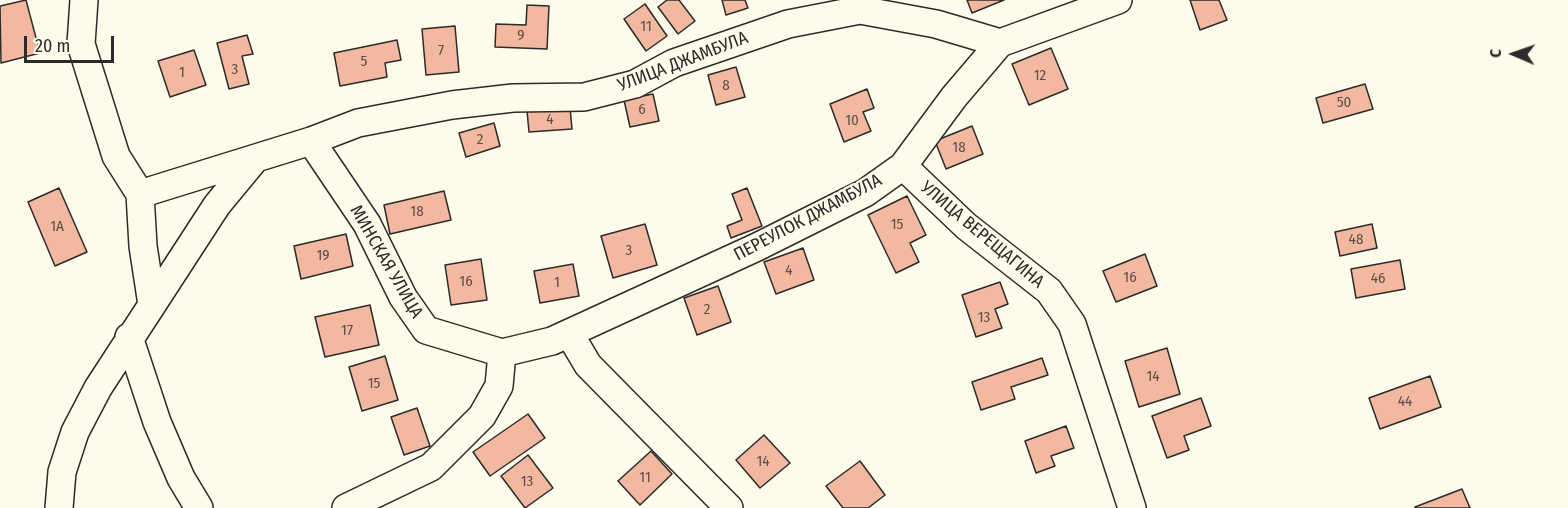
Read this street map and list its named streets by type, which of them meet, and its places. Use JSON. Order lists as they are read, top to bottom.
{
  "streets": {
    "street": [
      "УЛИЦА ДЖАМБУЛА",
      "ПЕРЕУЛОК ДЖАМБУЛА",
      "УЛИЦА ВЕРЕЩАГИНА",
      "МИНСКАЯ УЛИЦА"
    ]
  },
  "crossings": [
    ["УЛИЦА ДЖАМБУЛА", "ПЕРЕУЛОК ДЖАМБУЛА"],
    ["УЛИЦА ДЖАМБУЛА", "МИНСКАЯ УЛИЦА"],
    ["ПЕРЕУЛОК ДЖАМБУЛА", "УЛИЦА ВЕРЕЩАГИНА"]
  ],
  "house_numbers": [
    "11",
    "9",
    "7",
    "5",
    "3",
    "1",
    "12",
    "8",
    "50",
    "6",
    "4",
    "10",
    "2",
    "18",
    "18",
    "15",
    "1А",
    "48",
    "3",
    "19",
    "4",
    "16",
    "46",
    "16",
    "1",
    "2",
    "13",
    "17",
    "14",
    "15",
    "44",
    "14",
    "11",
    "13"
  ],
  "scale_bar": "20 m",
  "north": "left"
}
